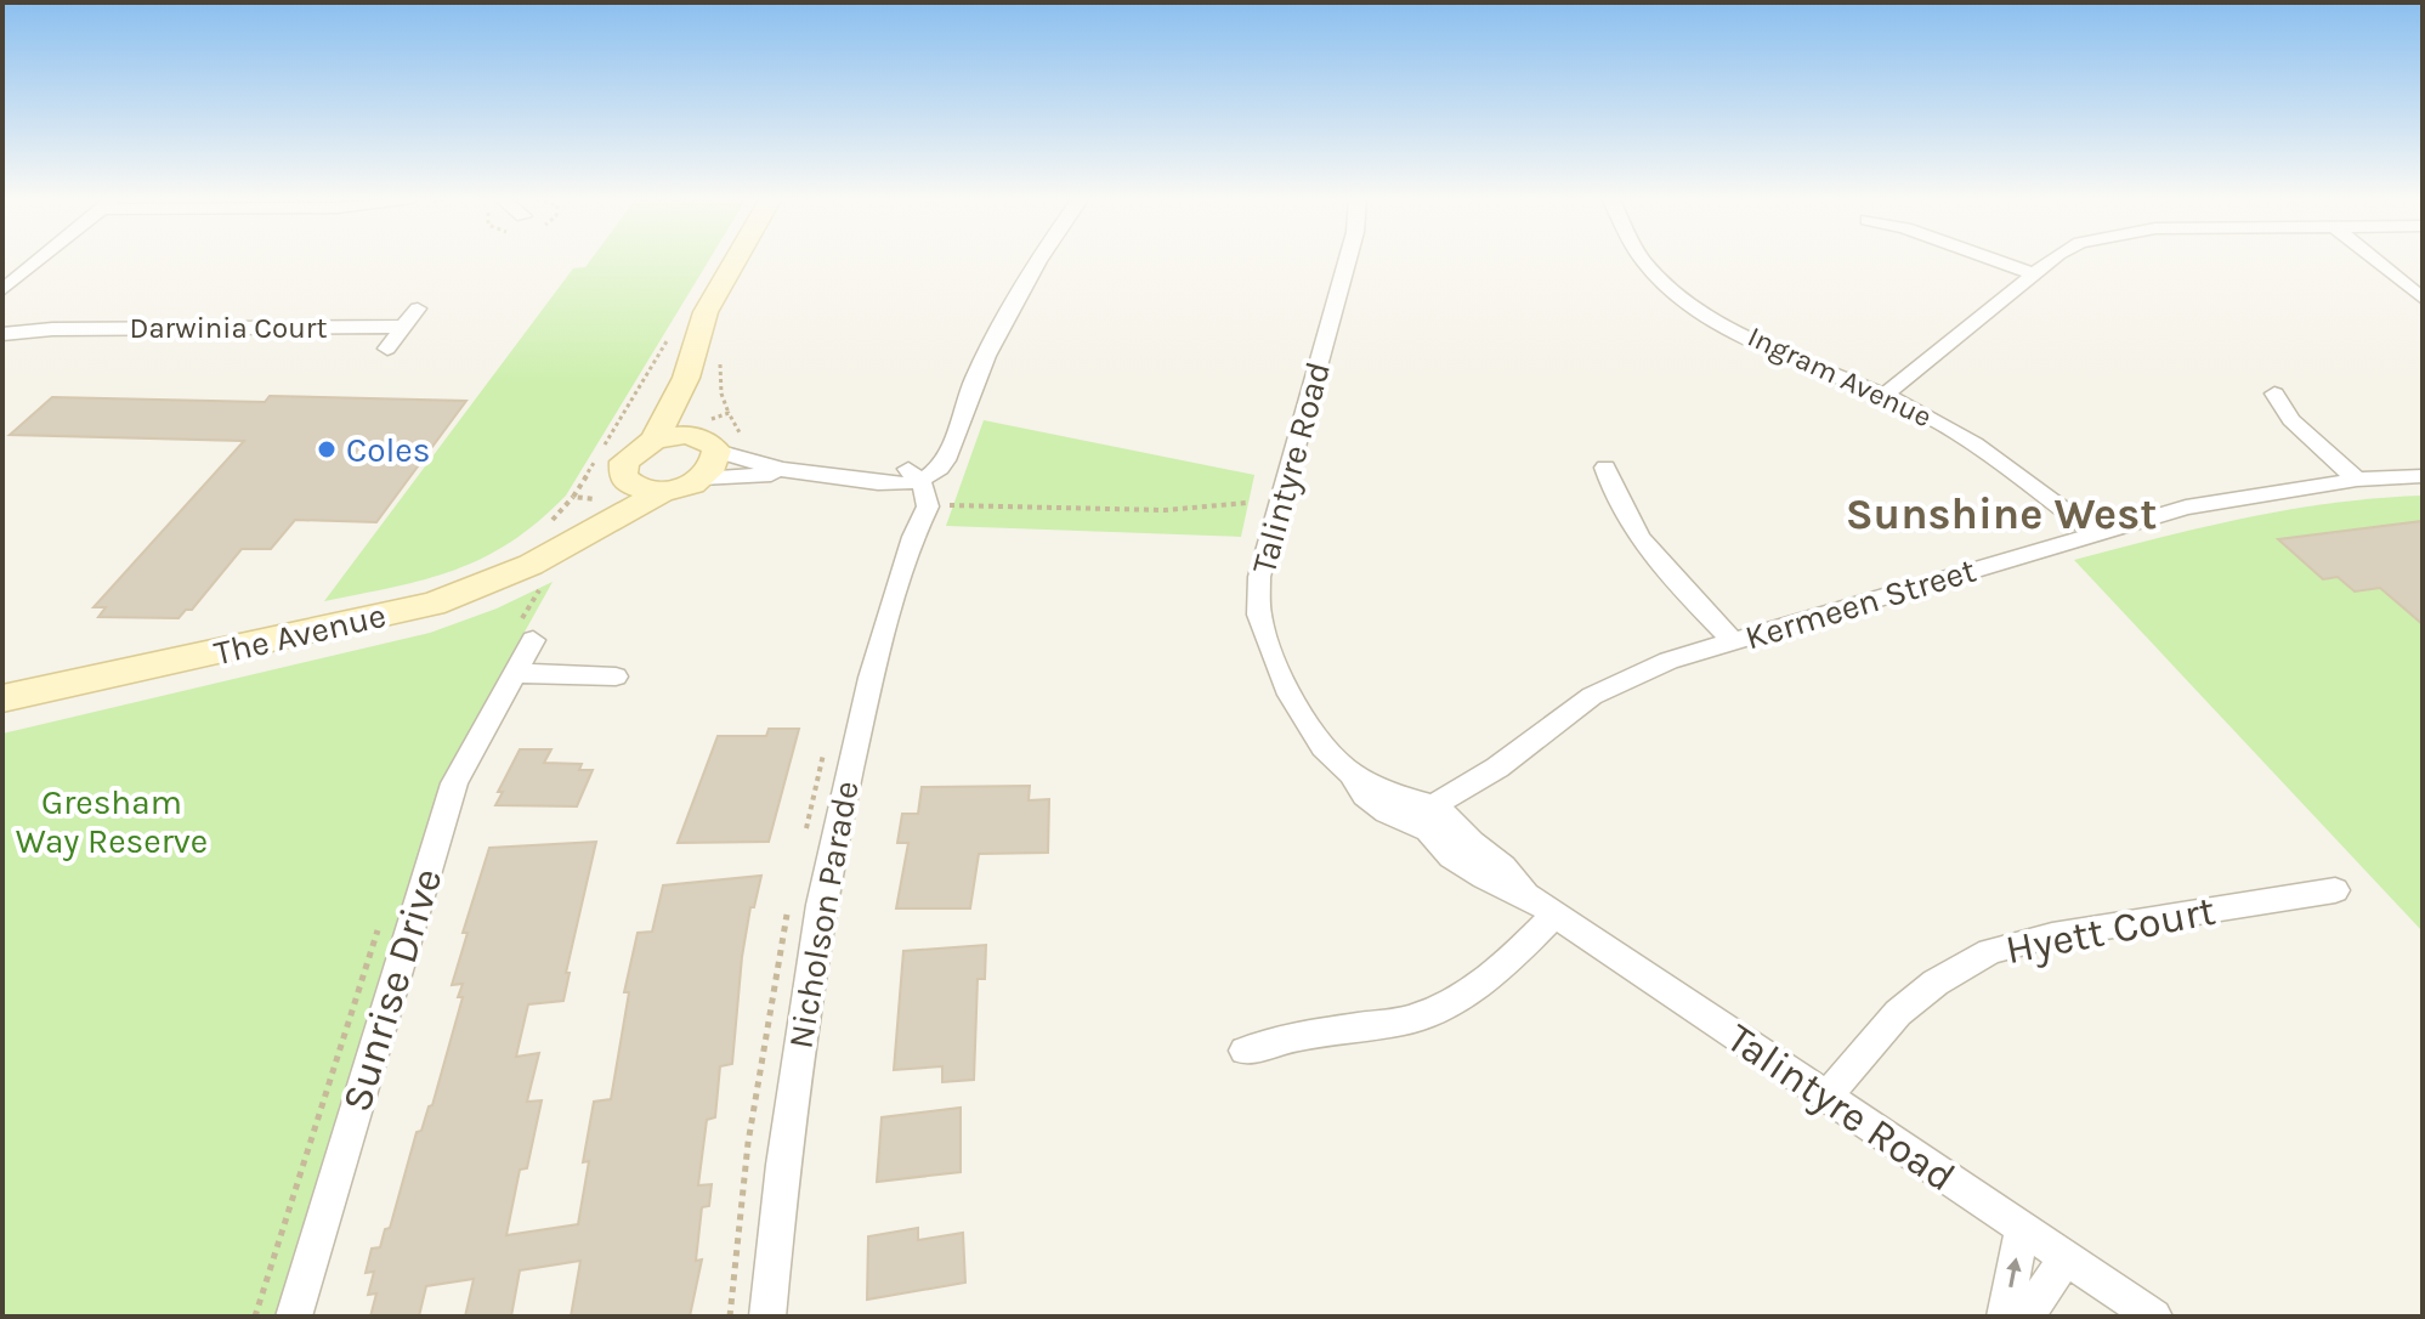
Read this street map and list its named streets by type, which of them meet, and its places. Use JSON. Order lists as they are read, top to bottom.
{
  "streets": {
    "street": [
      "Darwinia Court",
      "Ingram Avenue",
      "Talintyre Road",
      "Kermeen Street",
      "The Avenue",
      "Nicholson Parade",
      "Hyett Court",
      "Sunrise Drive"
    ]
  },
  "crossings": [
    ["Ingram Avenue", "Kermeen Street"],
    ["Talintyre Road", "Kermeen Street"],
    ["Talintyre Road", "Hyett Court"]
  ],
  "districts": ["Sunshine West"],
  "parks": ["Gresham Way Reserve"],
  "places": ["Coles"]
}
